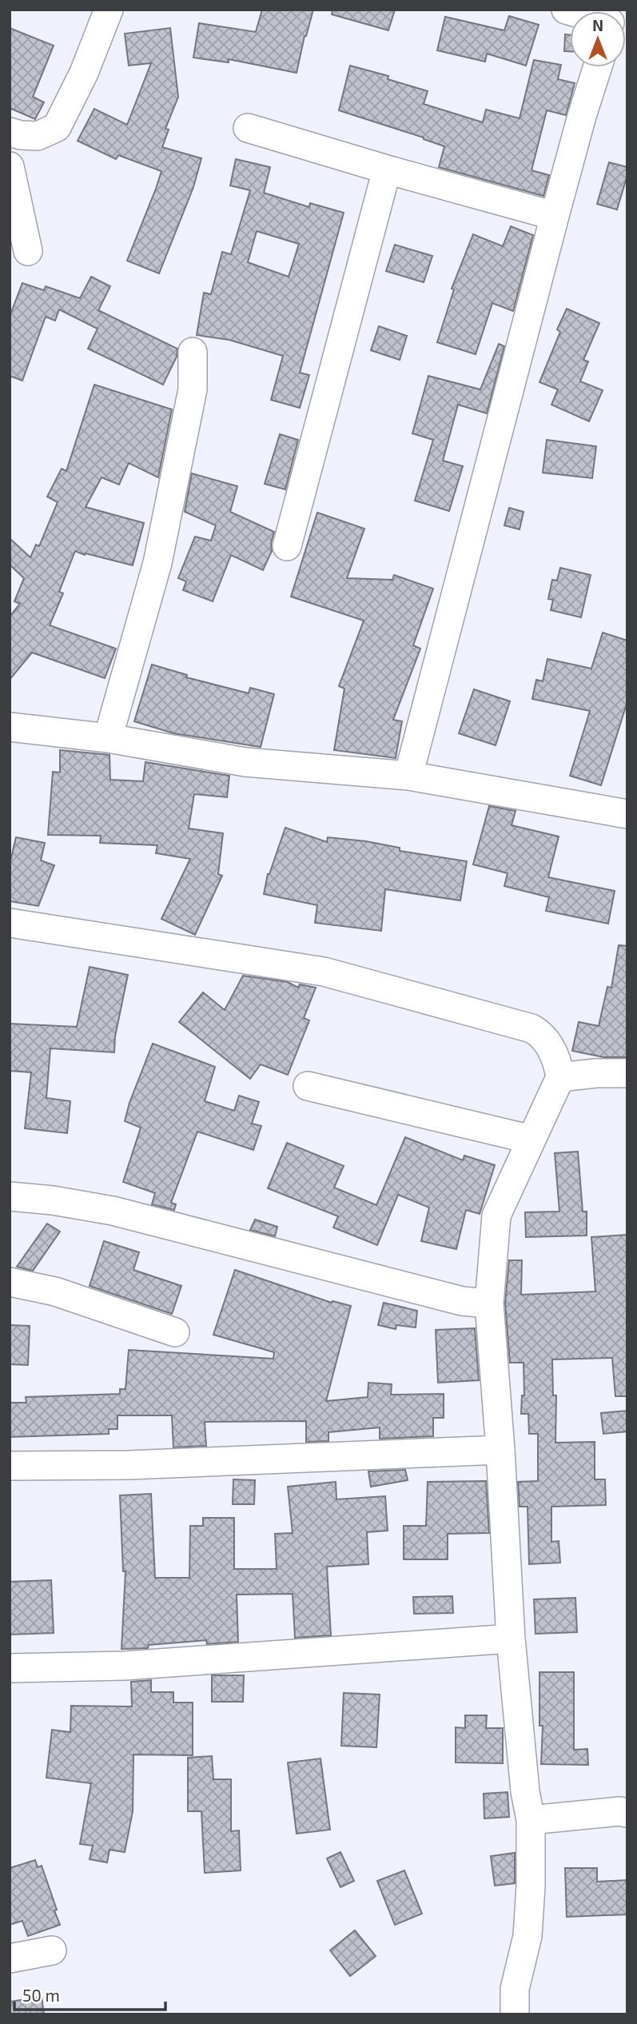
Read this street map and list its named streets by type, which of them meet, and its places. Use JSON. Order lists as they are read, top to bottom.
{
  "scale_bar": "50 m",
  "north": "top"
}
